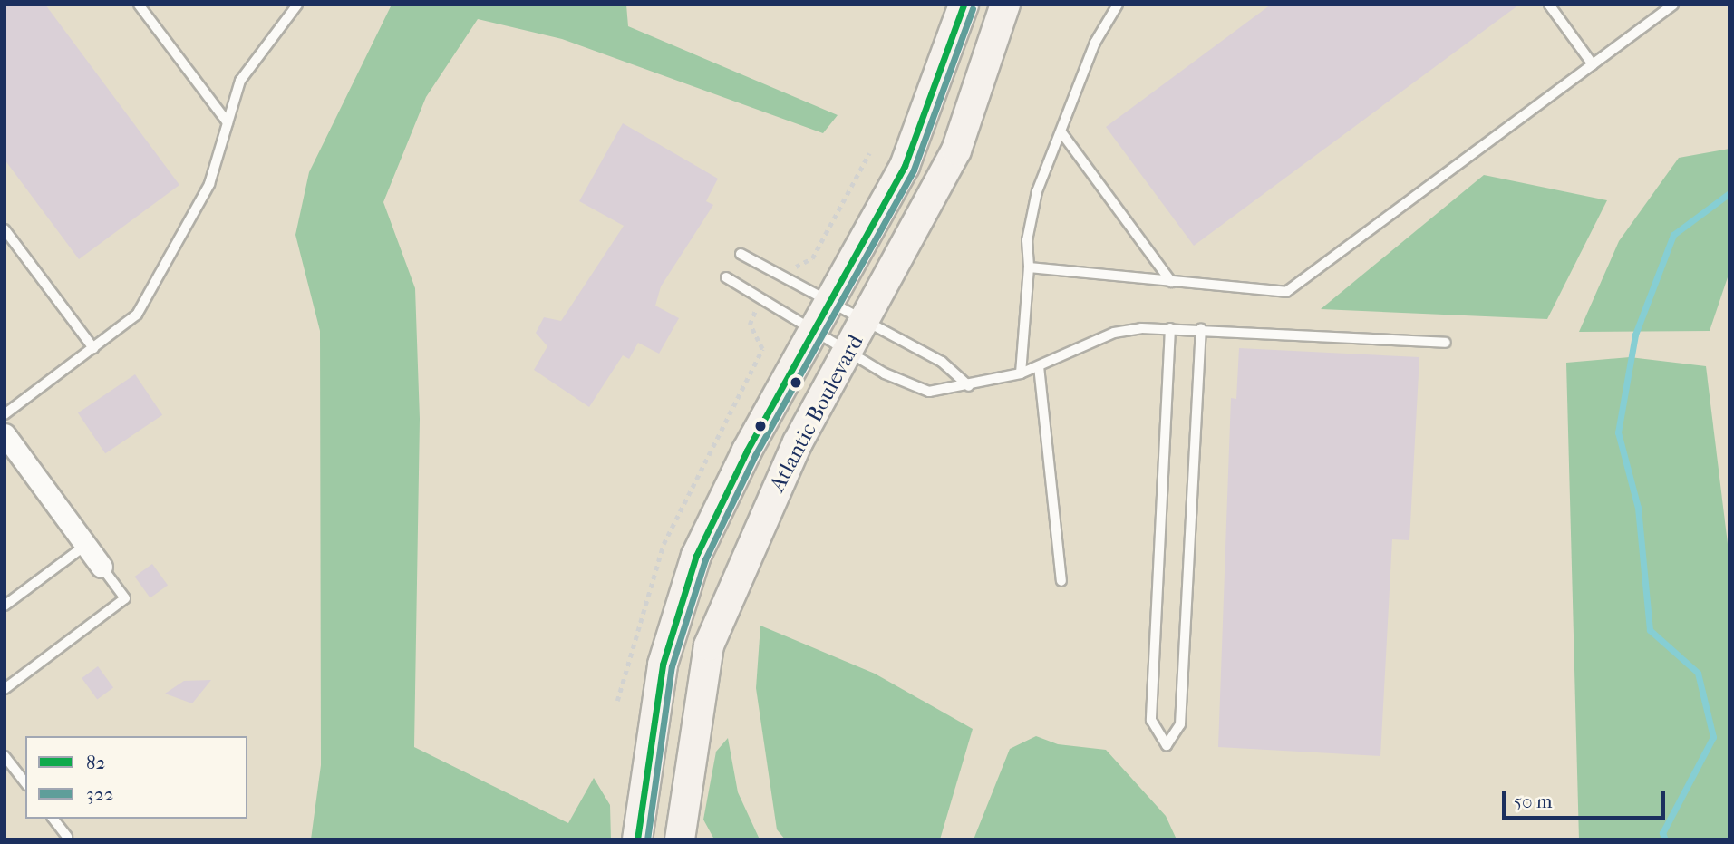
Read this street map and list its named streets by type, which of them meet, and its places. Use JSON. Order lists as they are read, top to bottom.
{
  "streets": {
    "main road": ["Atlantic Boulevard"]
  },
  "lines": ["transit line 82", "transit line 322"],
  "legend": ["82", "322"],
  "scale_bar": "50 m"
}
